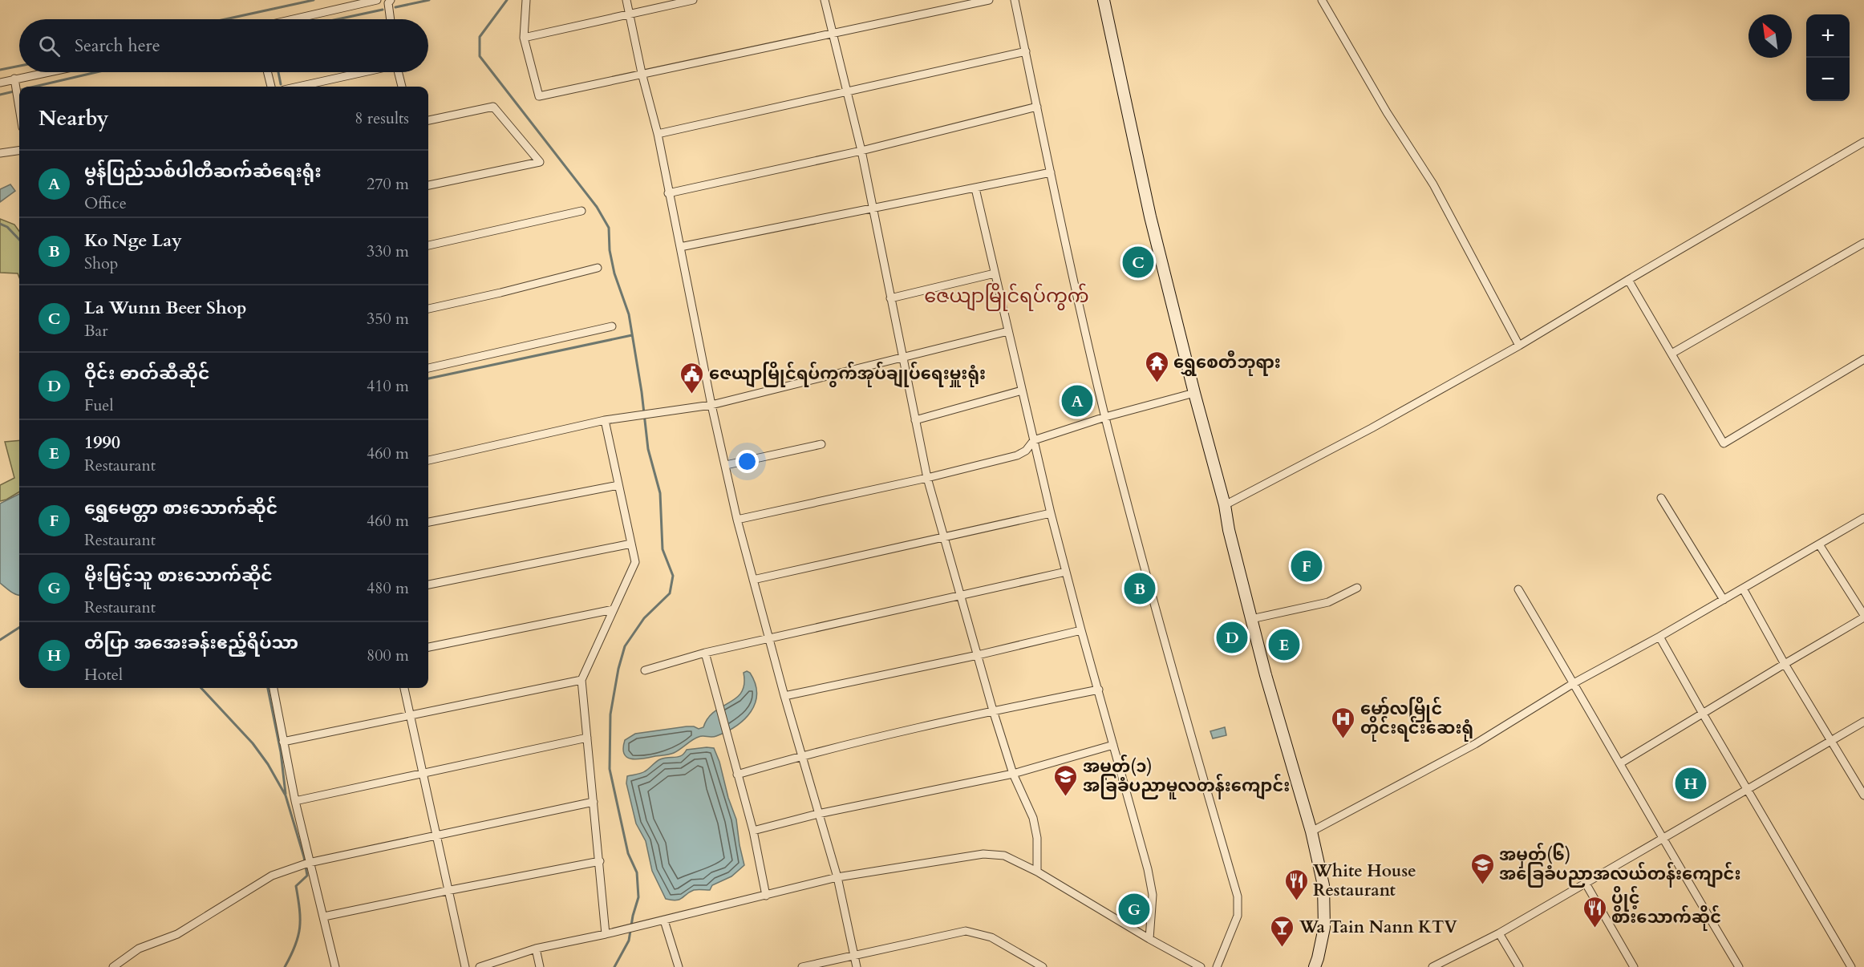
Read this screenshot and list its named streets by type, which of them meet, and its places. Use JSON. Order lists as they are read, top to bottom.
{
  "districts": ["ဇေယျာမြိုင်ရပ်ကွက်"],
  "places": {
    "temple": ["ရွှေစေတီဘုရား"],
    "public building": ["ဇေယျာမြိုင်ရပ်ကွက်အုပ်ချုပ်ရေးမှူးရုံး"],
    "hospital": ["မော်လမြိုင် တိုင်းရင်းဆေးရုံ"],
    "school or university": ["အမှတ်(၁) အခြခံပညာမူလတန်းကျောင်း", "အမှတ်(၆) အခြေခံပညာအလယ်တန်းကျောင်း"],
    "restaurant": ["White House Restaurant", "ပွိုင့် စားသောက်ဆိုင်"],
    "bar": ["Wa Tain Nann KTV"]
  },
  "north": "top left",
  "page": {
    "map_buttons": ["+", "−"],
    "search": "Search here",
    "heading": ["Nearby", "8 results"],
    "list": [
      {
        "mark": "A",
        "name": "မွန်ပြည်သစ်ပါတီဆက်ဆံရေးရုံး",
        "note": "Office",
        "value": "270 m"
      },
      {
        "mark": "B",
        "name": "Ko Nge Lay",
        "note": "Shop",
        "value": "330 m"
      },
      {
        "mark": "C",
        "name": "La Wunn Beer Shop",
        "note": "Bar",
        "value": "350 m"
      },
      {
        "mark": "D",
        "name": "ဝိုင်း ဓာတ်ဆီဆိုင်",
        "note": "Fuel",
        "value": "410 m"
      },
      {
        "mark": "E",
        "name": "1990",
        "note": "Restaurant",
        "value": "460 m"
      },
      {
        "mark": "F",
        "name": "ရွှေမေတ္တာ စားသောက်ဆိုင်",
        "note": "Restaurant",
        "value": "460 m"
      },
      {
        "mark": "G",
        "name": "မိုးမြင့်သူ စားသောက်ဆိုင်",
        "note": "Restaurant",
        "value": "480 m"
      },
      {
        "mark": "H",
        "name": "တိပြာ အအေးခန်းဧည့်ရိပ်သာ",
        "note": "Hotel",
        "value": "800 m"
      }
    ],
    "pins": [
      "C",
      "A",
      "F",
      "B",
      "D",
      "E",
      "H",
      "G"
    ]
  }
}
